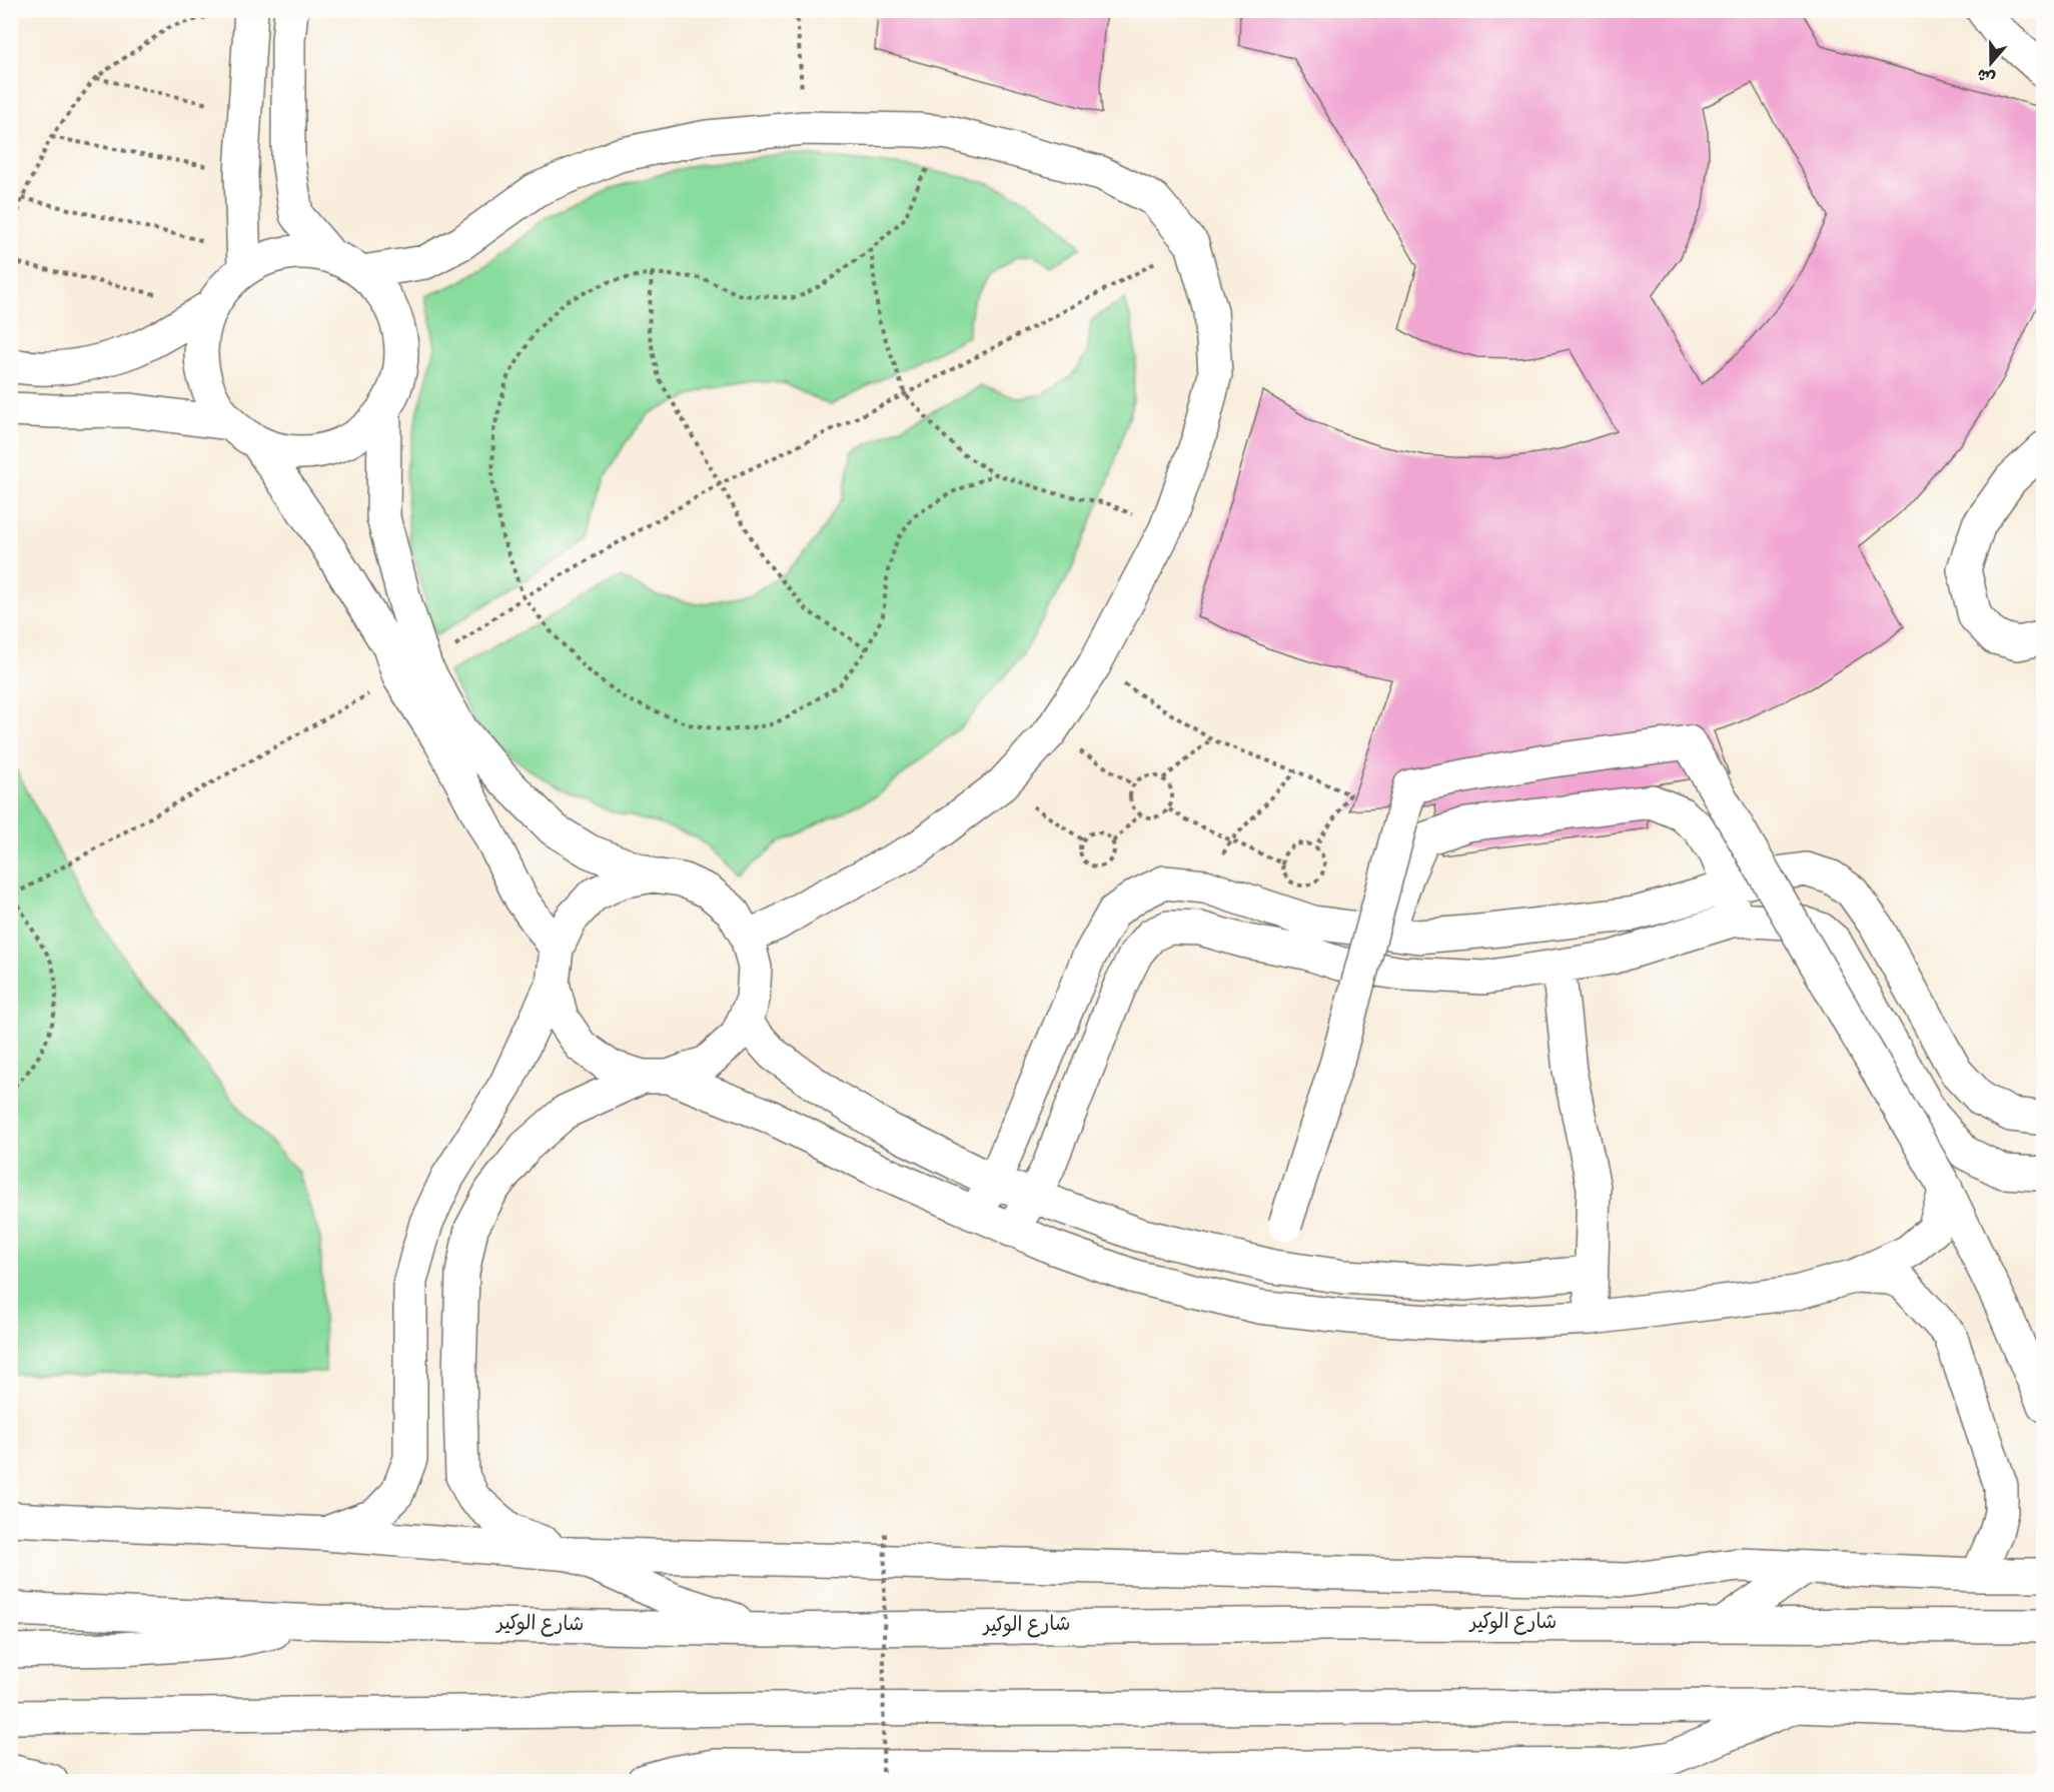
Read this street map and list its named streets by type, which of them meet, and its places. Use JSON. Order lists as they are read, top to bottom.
{
  "streets": {
    "main road": ["شارع الوكير"]
  },
  "north": "bottom"
}
